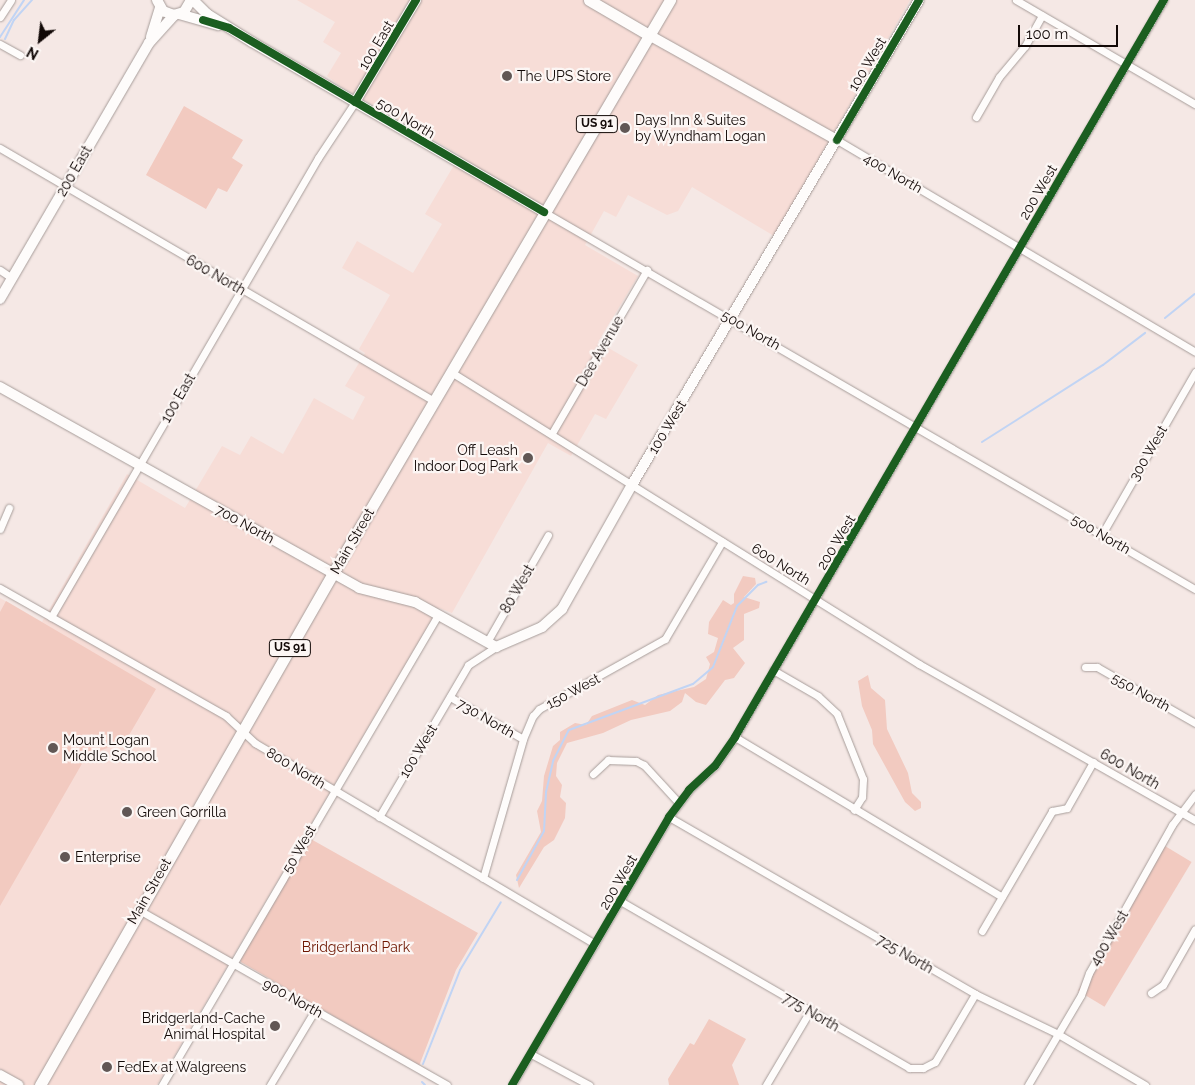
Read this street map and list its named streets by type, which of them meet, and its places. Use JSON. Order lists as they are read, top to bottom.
{
  "streets": {
    "main road": ["US 91", "400 North", "Main Street"],
    "street": [
      "100 East",
      "100 West",
      "500 North",
      "200 East",
      "200 West",
      "600 North",
      "Dee Avenue",
      "300 West",
      "700 North",
      "80 West",
      "150 West",
      "550 North",
      "730 North",
      "800 North",
      "50 West",
      "400 West",
      "725 North",
      "900 North",
      "775 North"
    ]
  },
  "crossings": [
    ["100 East", "500 North"],
    ["100 East", "600 North"],
    ["100 East", "700 North"],
    ["100 East", "800 North"],
    ["100 West", "500 North"],
    ["100 West", "400 North"],
    ["100 West", "600 North"],
    ["100 West", "700 North"],
    ["100 West", "80 West"],
    ["100 West", "730 North"],
    ["100 West", "800 North"],
    ["500 North", "200 East"],
    ["500 North", "200 West"],
    ["500 North", "Dee Avenue"],
    ["500 North", "300 West"],
    ["500 North", "Main Street"],
    ["200 East", "600 North"],
    ["400 North", "200 West"],
    ["400 North", "Main Street"],
    ["200 West", "600 North"],
    ["200 West", "800 North"],
    ["200 West", "725 North"],
    ["200 West", "775 North"],
    ["600 North", "Dee Avenue"],
    ["600 North", "Main Street"],
    ["600 North", "150 West"],
    ["600 North", "400 West"],
    ["700 North", "Main Street"],
    ["700 North", "80 West"],
    ["700 North", "50 West"],
    ["Main Street", "800 North"],
    ["Main Street", "900 North"],
    ["150 West", "730 North"],
    ["150 West", "800 North"],
    ["800 North", "50 West"],
    ["50 West", "900 North"],
    ["400 West", "725 North"],
    ["725 North", "775 North"]
  ],
  "parks": ["Bridgerland Park"],
  "places": [
    "The UPS Store",
    "Days Inn & Suites by Wyndham Logan",
    "Off Leash Indoor Dog Park",
    "Mount Logan Middle School",
    "Green Gorrilla",
    "Enterprise",
    "Bridgerland-Cache Animal Hospital",
    "FedEx at Walgreens"
  ],
  "scale_bar": "100 m",
  "north": "bottom left"
}
